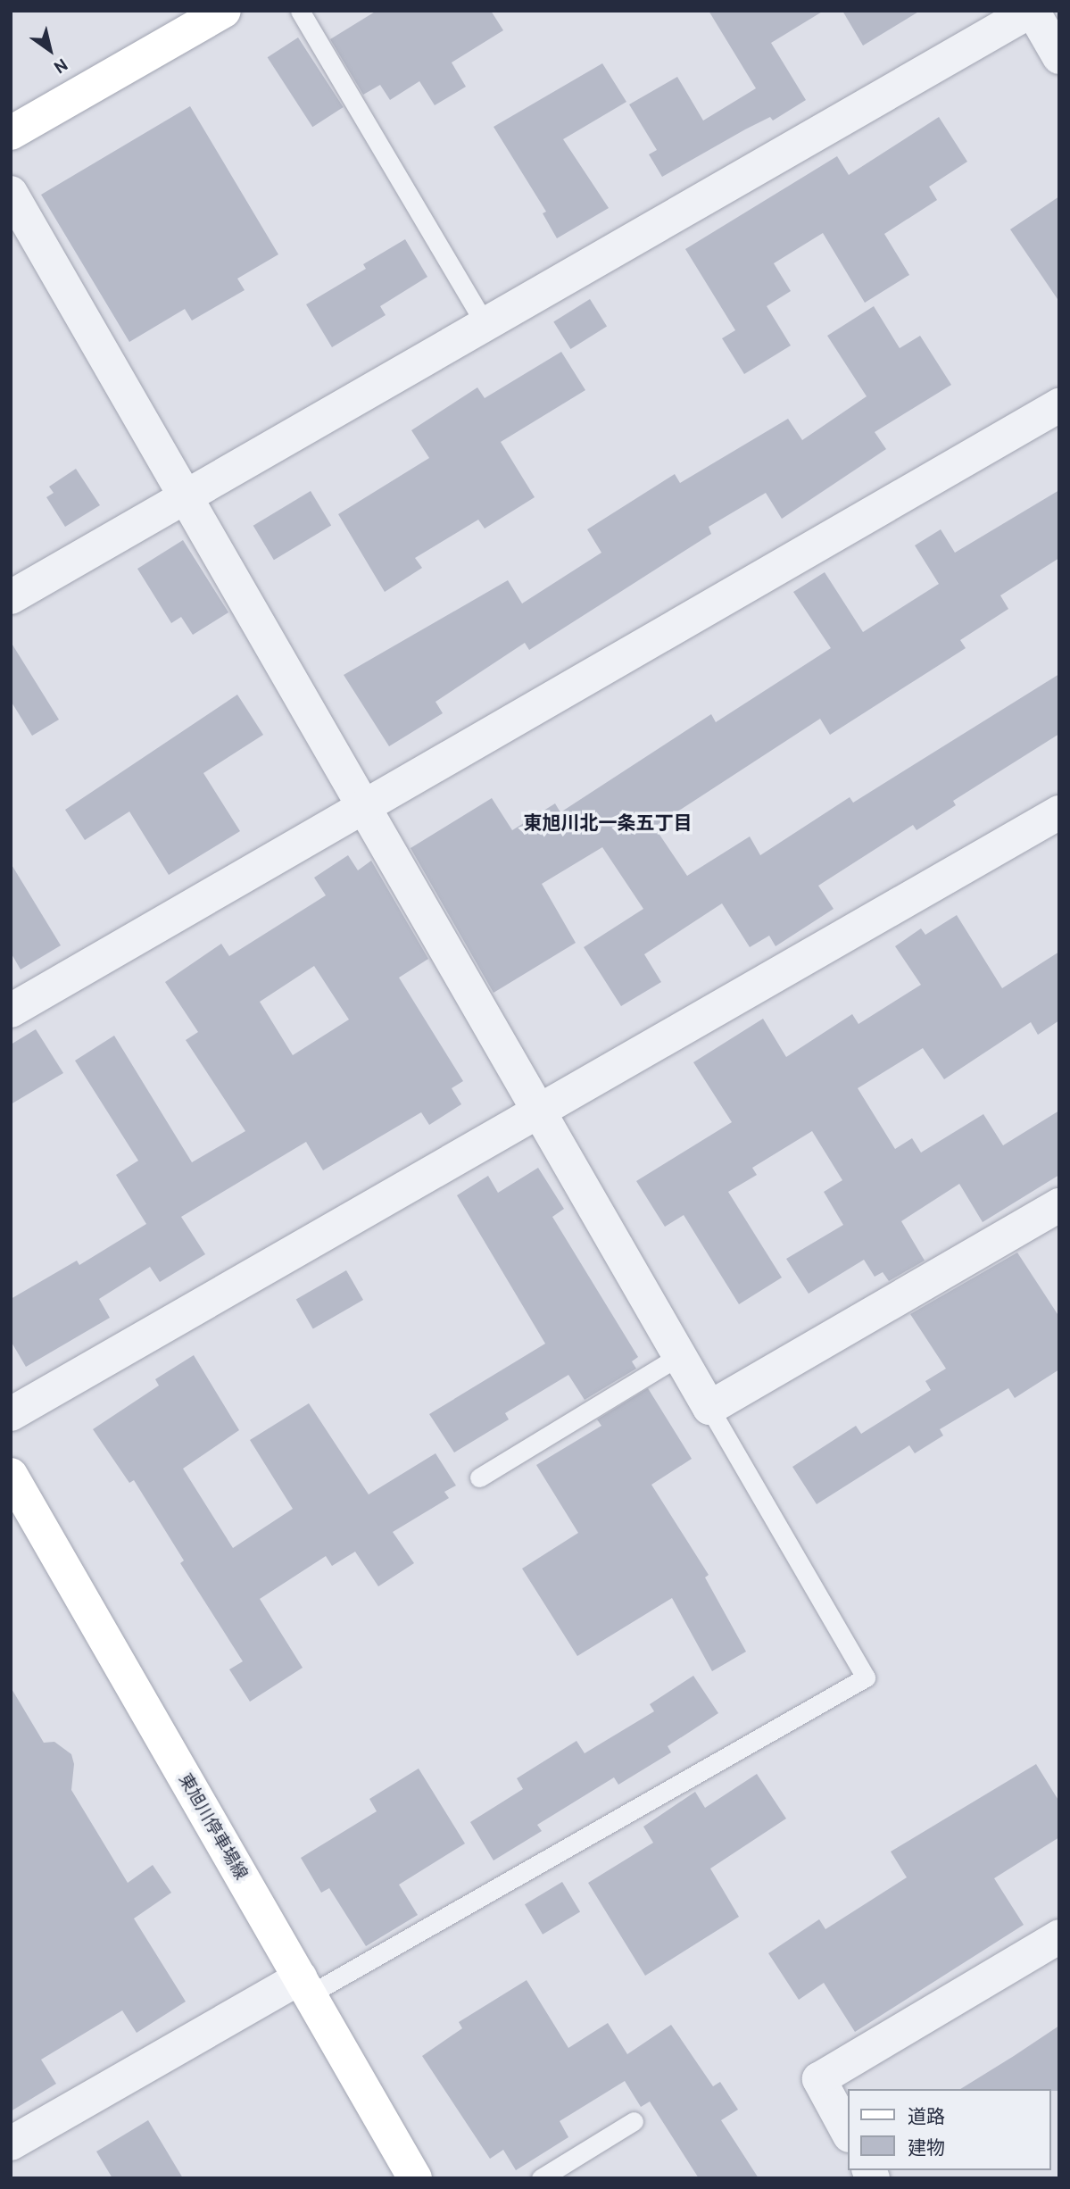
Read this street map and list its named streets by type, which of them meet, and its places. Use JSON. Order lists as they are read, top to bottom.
{
  "streets": {
    "main road": ["東旭川停車場線"]
  },
  "districts": ["東旭川北一条五丁目"],
  "legend": ["道路", "建物"],
  "north": "bottom right"
}
